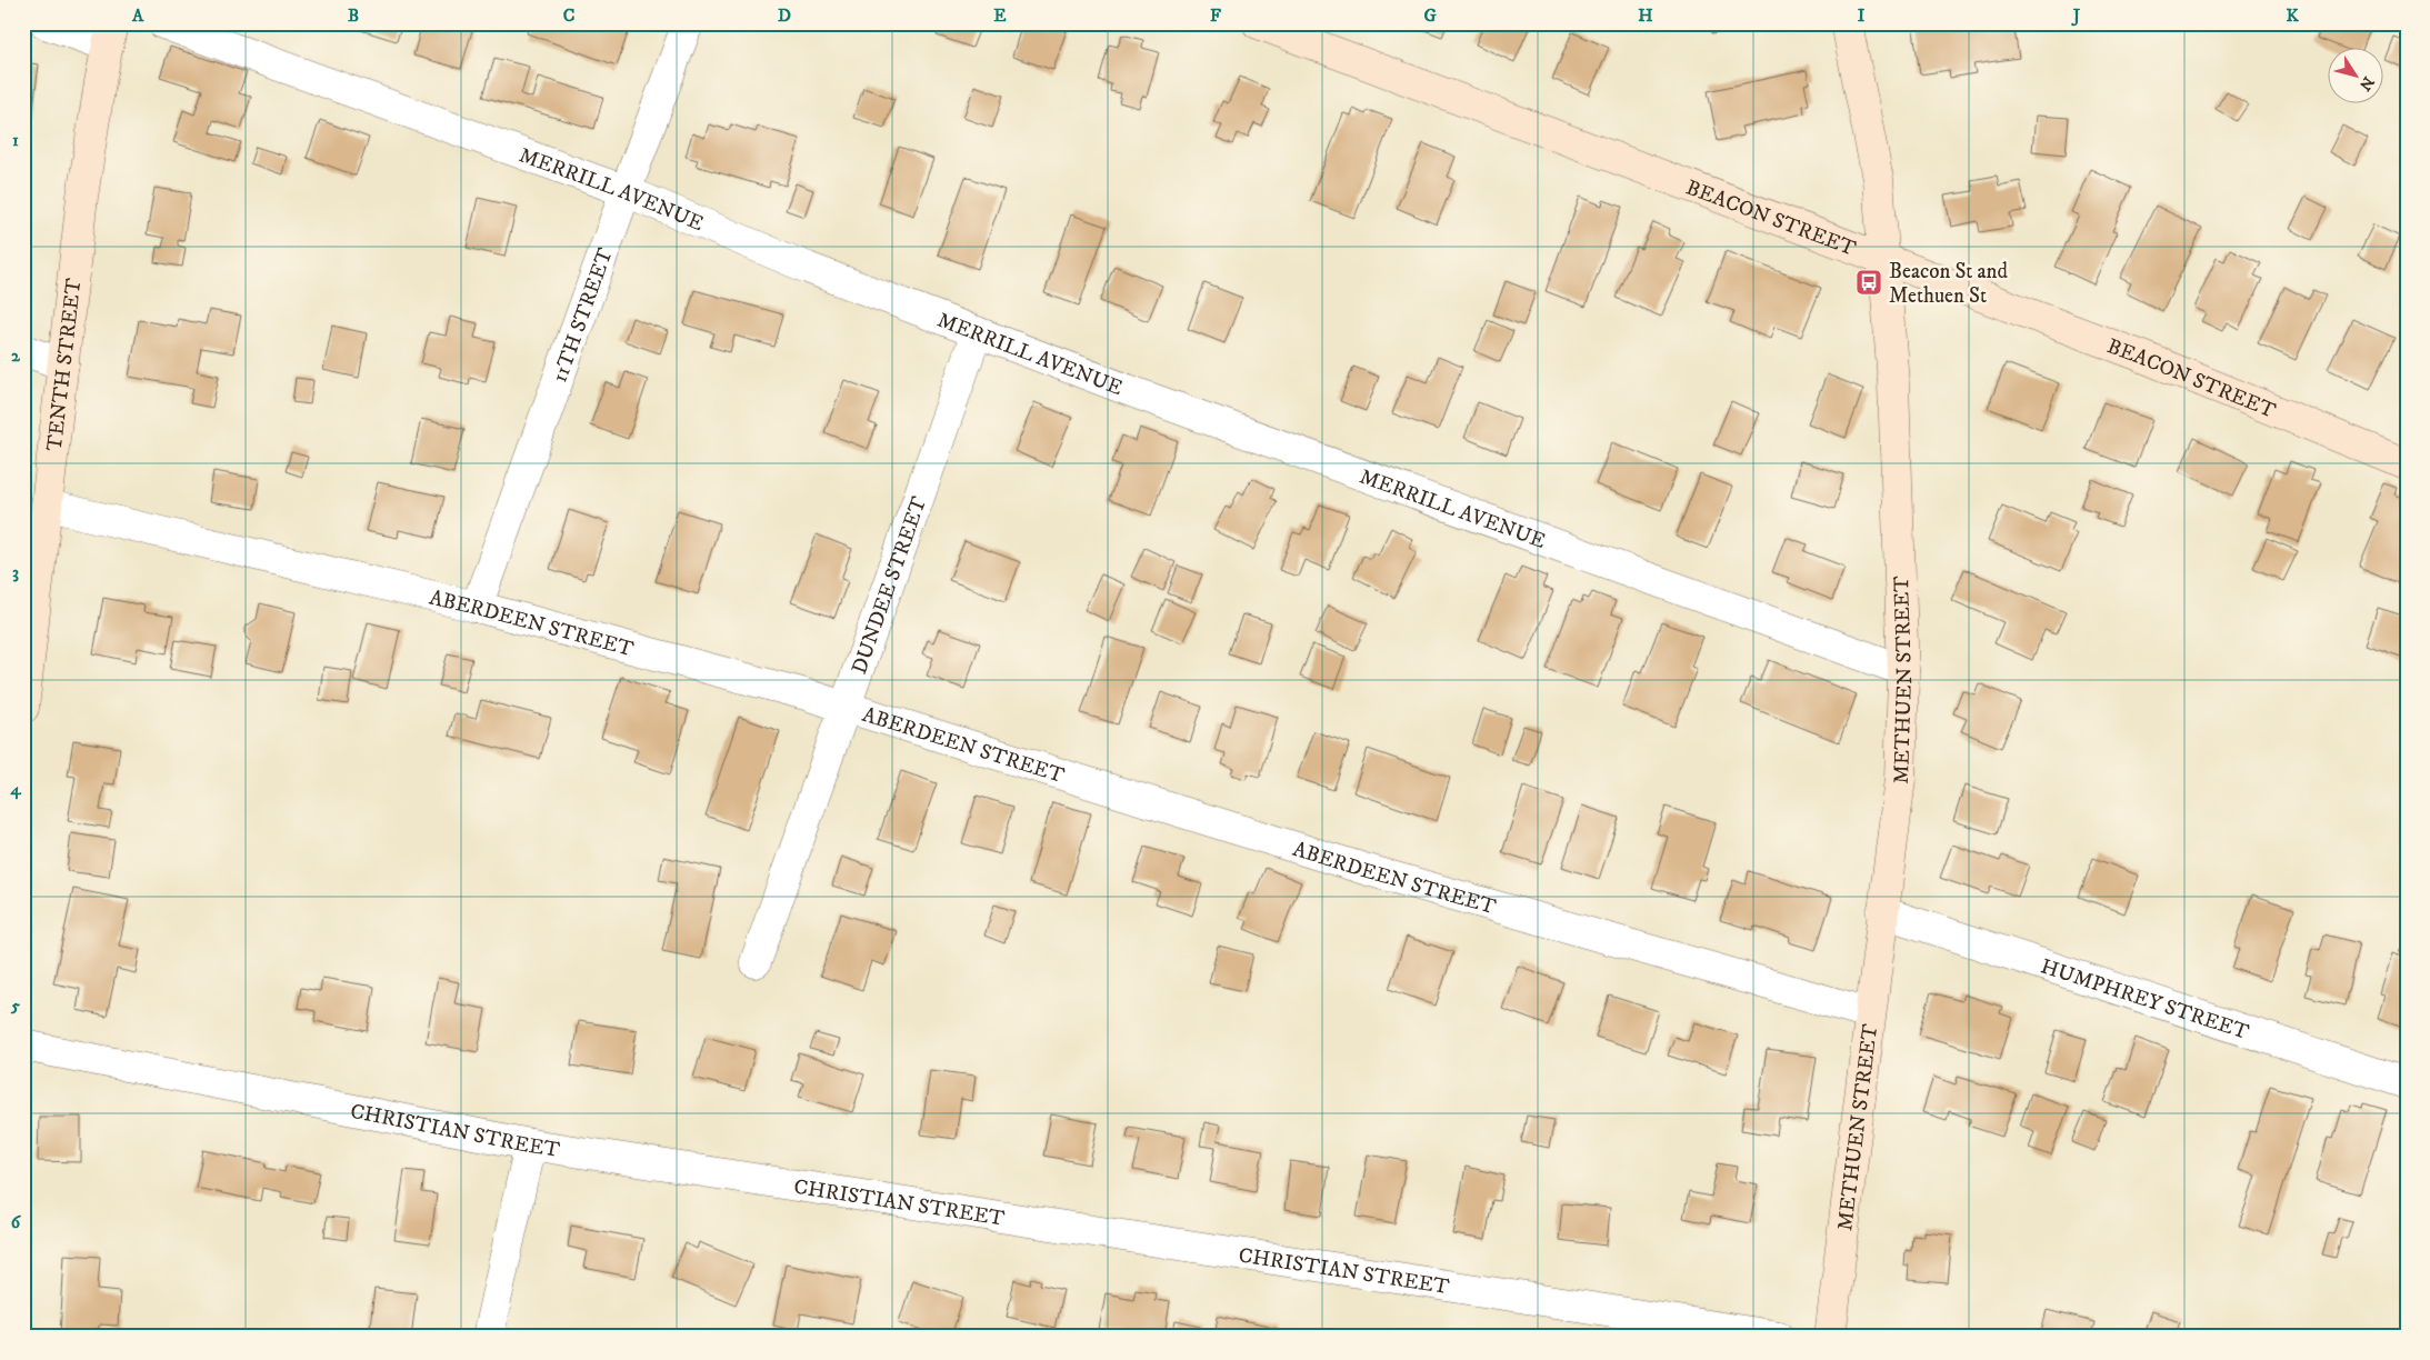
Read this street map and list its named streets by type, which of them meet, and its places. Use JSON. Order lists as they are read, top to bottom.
{
  "streets": {
    "street": [
      "MERRILL AVENUE",
      "BEACON STREET",
      "11TH STREET",
      "TENTH STREET",
      "DUNDEE STREET",
      "ABERDEEN STREET",
      "METHUEN STREET",
      "HUMPHREY STREET",
      "CHRISTIAN STREET"
    ]
  },
  "crossings": [
    ["MERRILL AVENUE", "11TH STREET"],
    ["MERRILL AVENUE", "DUNDEE STREET"],
    ["MERRILL AVENUE", "METHUEN STREET"],
    ["BEACON STREET", "METHUEN STREET"],
    ["11TH STREET", "ABERDEEN STREET"],
    ["TENTH STREET", "ABERDEEN STREET"],
    ["DUNDEE STREET", "ABERDEEN STREET"],
    ["ABERDEEN STREET", "METHUEN STREET"],
    ["METHUEN STREET", "HUMPHREY STREET"]
  ],
  "places": {
    "bus stop": ["Beacon St and Methuen St"]
  },
  "north": "bottom right",
  "grid": {
    "columns": [
      "A",
      "B",
      "C",
      "D",
      "E",
      "F",
      "G",
      "H",
      "I",
      "J",
      "K"
    ],
    "rows": [
      "1",
      "2",
      "3",
      "4",
      "5",
      "6"
    ]
  }
}
